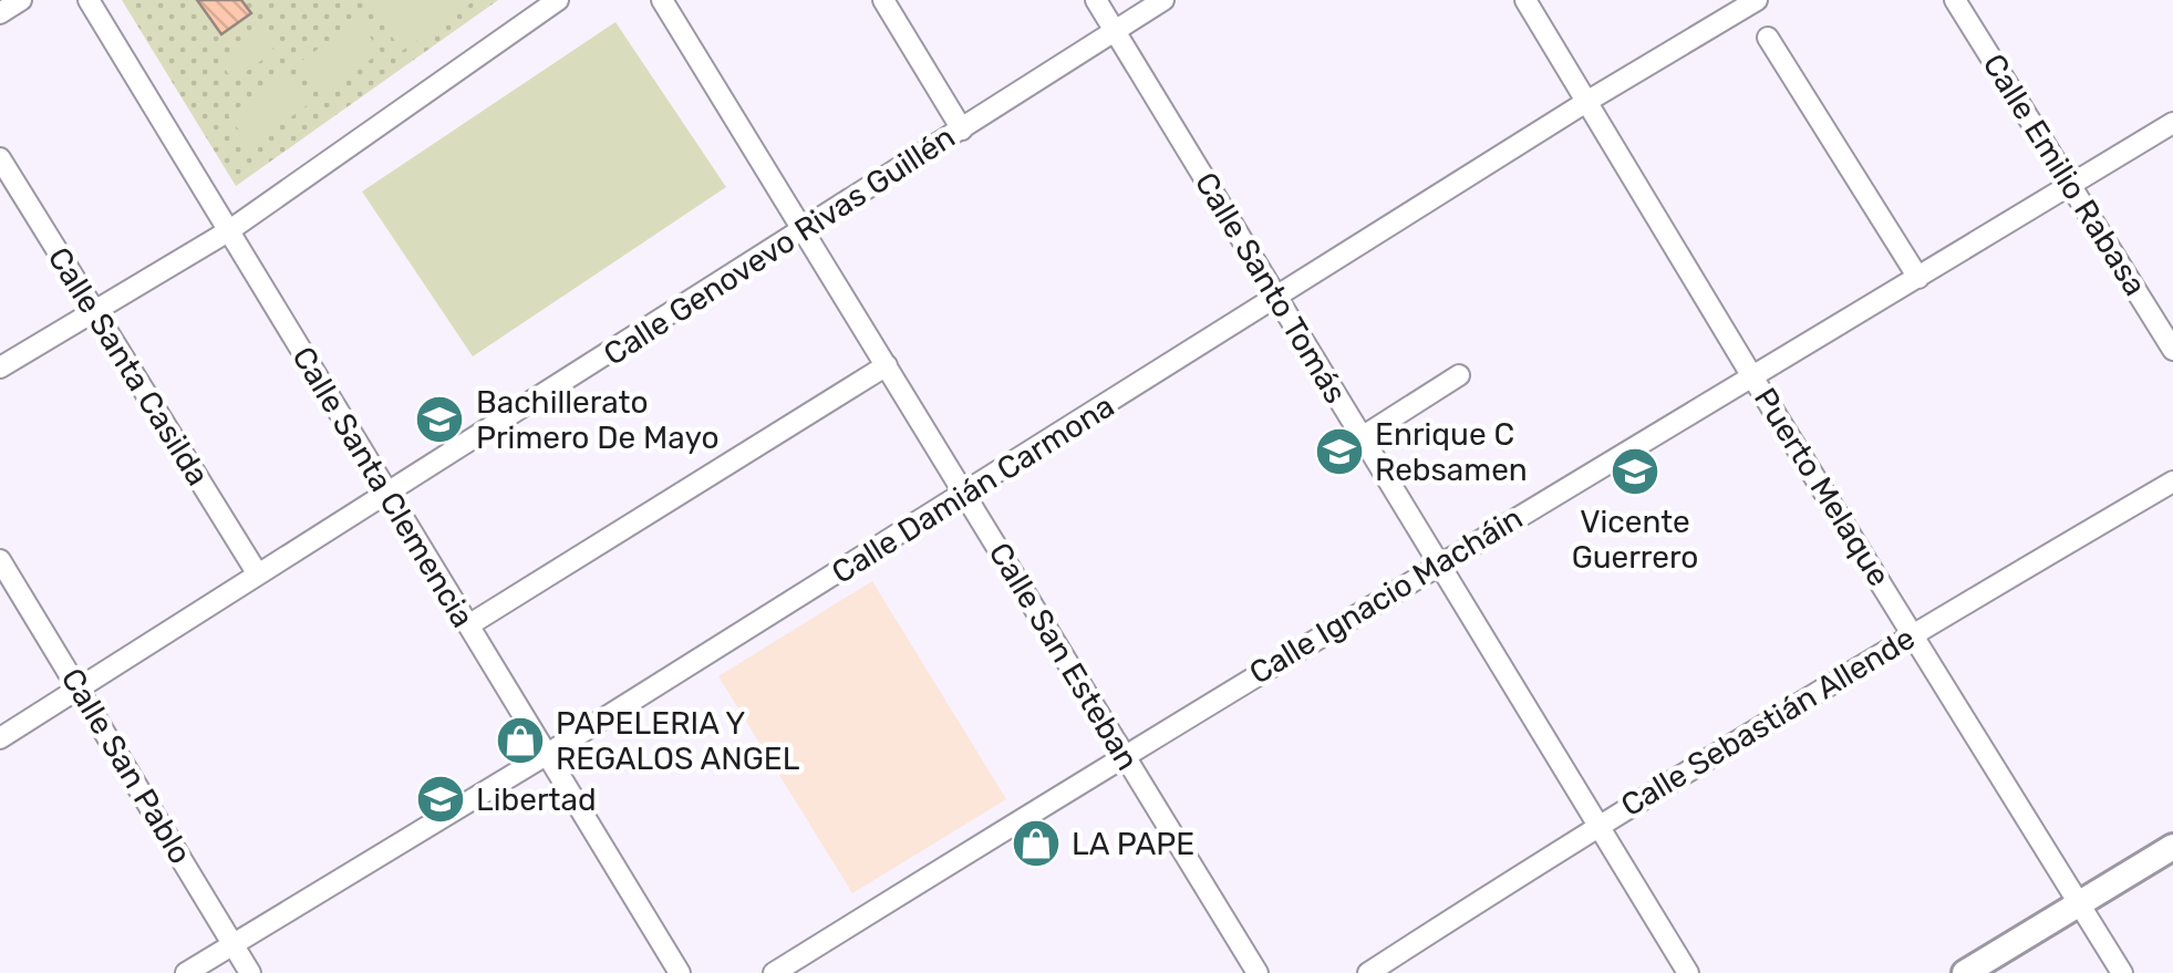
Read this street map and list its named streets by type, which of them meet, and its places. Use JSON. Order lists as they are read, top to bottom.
{
  "streets": {
    "street": [
      "Calle Emilio Rabasa",
      "Calle Genovevo Rivas Guillén",
      "Calle Santo Tomás",
      "Calle Santa Casilda",
      "Calle Santa Clemencia",
      "Puerto Melaque",
      "Calle Damián Carmona",
      "Calle Ignacio Macháin",
      "Calle San Esteban",
      "Calle Sebastián Allende",
      "Calle San Pablo"
    ]
  },
  "crossings": [
    ["Calle Emilio Rabasa", "Calle Ignacio Macháin"],
    ["Calle Genovevo Rivas Guillén", "Calle Santo Tomás"],
    ["Calle Genovevo Rivas Guillén", "Calle Santa Casilda"],
    ["Calle Genovevo Rivas Guillén", "Calle Santa Clemencia"],
    ["Calle Genovevo Rivas Guillén", "Calle San Esteban"],
    ["Calle Genovevo Rivas Guillén", "Calle San Pablo"],
    ["Calle Santo Tomás", "Calle Damián Carmona"],
    ["Calle Santo Tomás", "Calle Ignacio Macháin"],
    ["Calle Santo Tomás", "Calle Sebastián Allende"],
    ["Calle Santa Clemencia", "Calle Damián Carmona"],
    ["Puerto Melaque", "Calle Damián Carmona"],
    ["Puerto Melaque", "Calle Ignacio Macháin"],
    ["Puerto Melaque", "Calle Sebastián Allende"],
    ["Calle Damián Carmona", "Calle San Esteban"],
    ["Calle Damián Carmona", "Calle San Pablo"],
    ["Calle Ignacio Macháin", "Calle San Esteban"]
  ],
  "places": {
    "school or university": [
      "Bachillerato Primero De Mayo",
      "Enrique C Rebsamen",
      "Vicente Guerrero",
      "Libertad"
    ],
    "shop": ["PAPELERIA Y REGALOS ANGEL", "LA PAPE"]
  }
}
